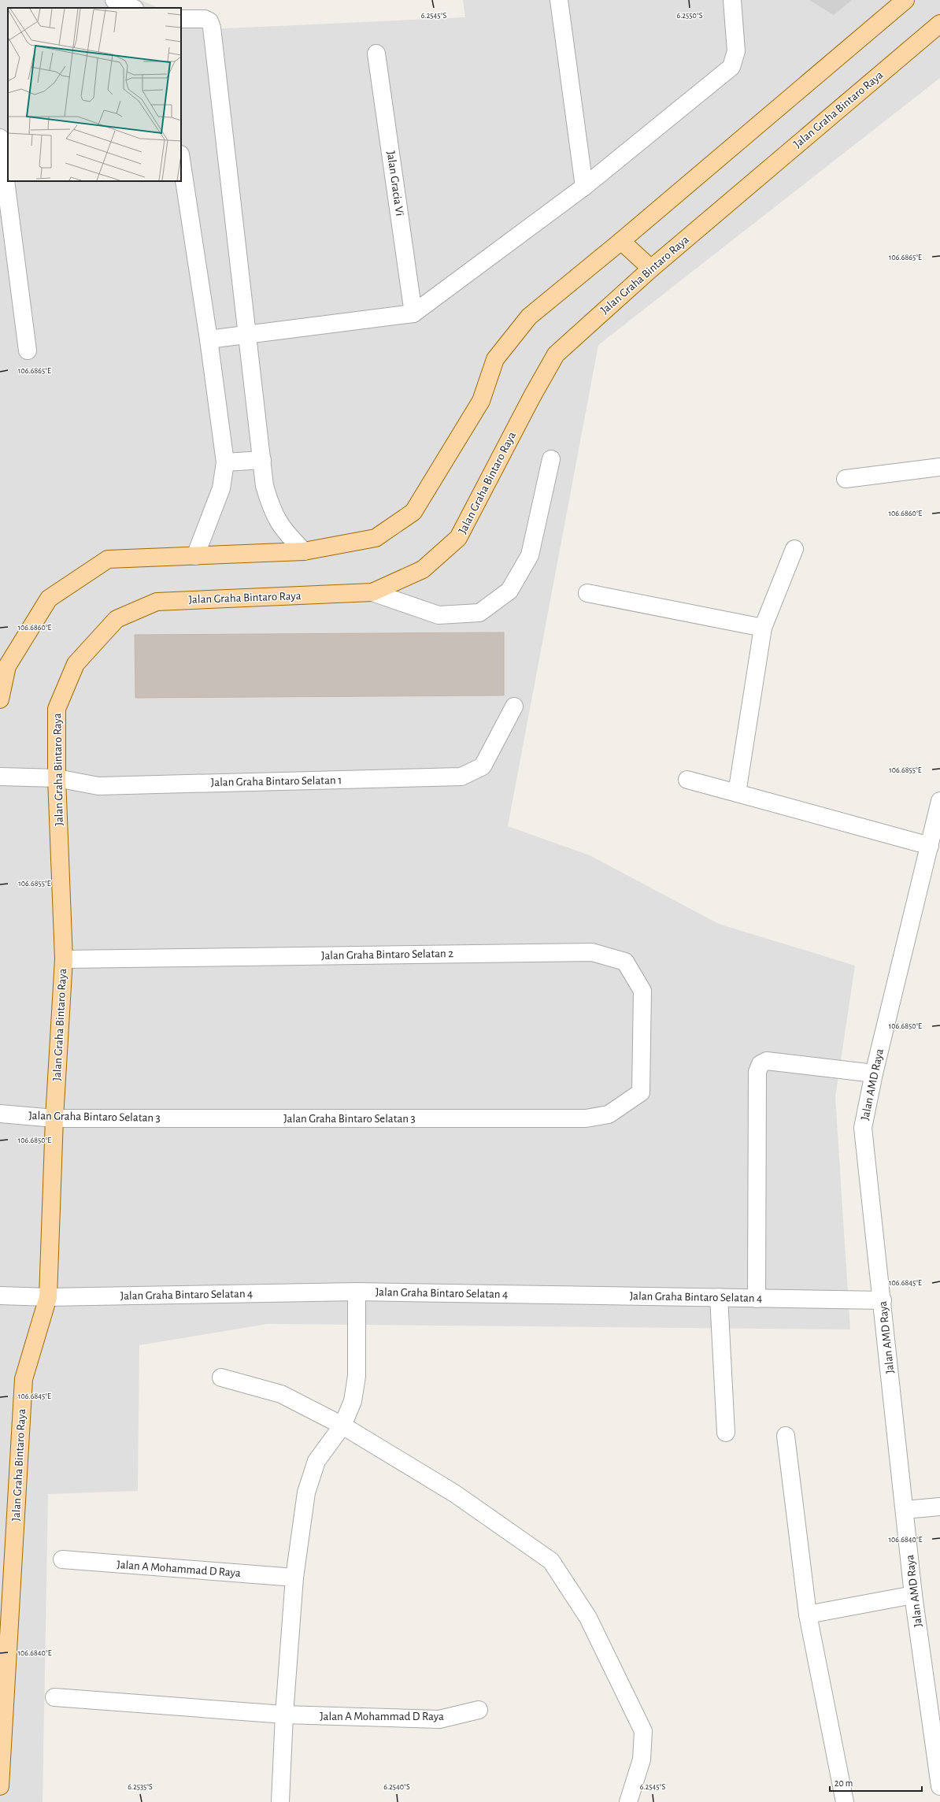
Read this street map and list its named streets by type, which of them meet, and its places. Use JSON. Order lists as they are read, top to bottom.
{
  "streets": {
    "main road": ["Jalan Graha Bintaro Raya"],
    "street": [
      "Jalan Gracia Vi",
      "Jalan Graha Bintaro Selatan 1",
      "Jalan Graha Bintaro Selatan 2",
      "Jalan AMD Raya",
      "Jalan Graha Bintaro Selatan 3",
      "Jalan Graha Bintaro Selatan 4",
      "Jalan A Mohammad D Raya"
    ]
  },
  "crossings": [
    ["Jalan Graha Bintaro Raya", "Jalan Graha Bintaro Selatan 1"],
    ["Jalan Graha Bintaro Raya", "Jalan Graha Bintaro Selatan 2"],
    ["Jalan Graha Bintaro Raya", "Jalan Graha Bintaro Selatan 3"],
    ["Jalan Graha Bintaro Raya", "Jalan Graha Bintaro Selatan 4"],
    ["Jalan Graha Bintaro Selatan 2", "Jalan Graha Bintaro Selatan 3"],
    ["Jalan AMD Raya", "Jalan Graha Bintaro Selatan 4"]
  ],
  "scale_bar": "20 m",
  "coordinates": [
    "6.2545°S",
    "6.2550°S",
    "106.6865°E",
    "106.6860°E",
    "106.6855°E",
    "106.6850°E",
    "106.6845°E",
    "106.6840°E",
    "6.2535°S",
    "6.2540°S"
  ]
}
